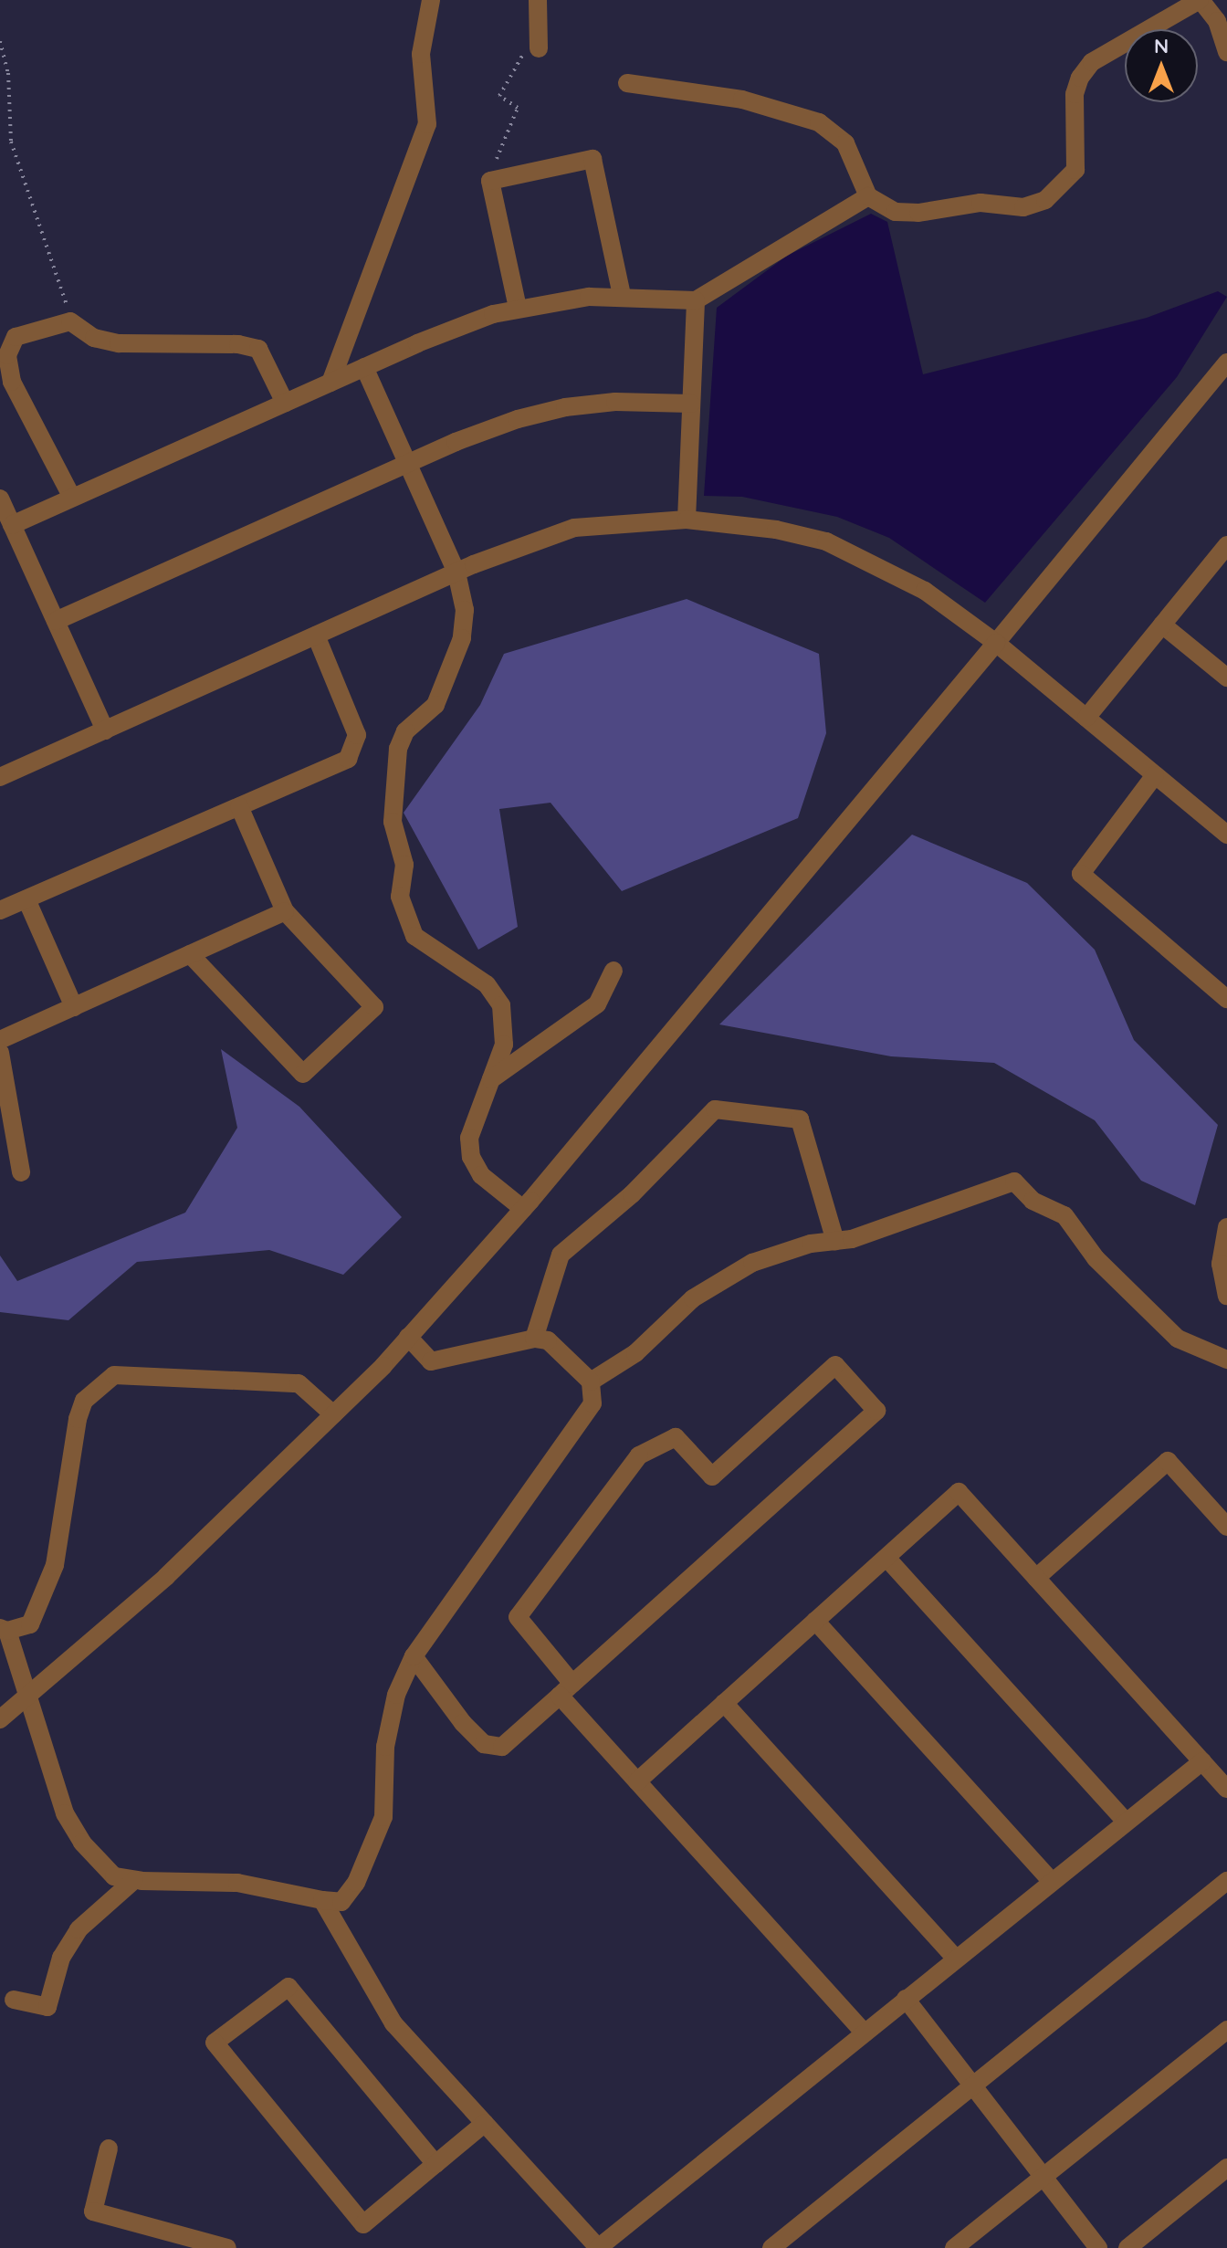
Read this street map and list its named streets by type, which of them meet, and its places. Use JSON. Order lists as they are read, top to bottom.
{
  "north": "top"
}
